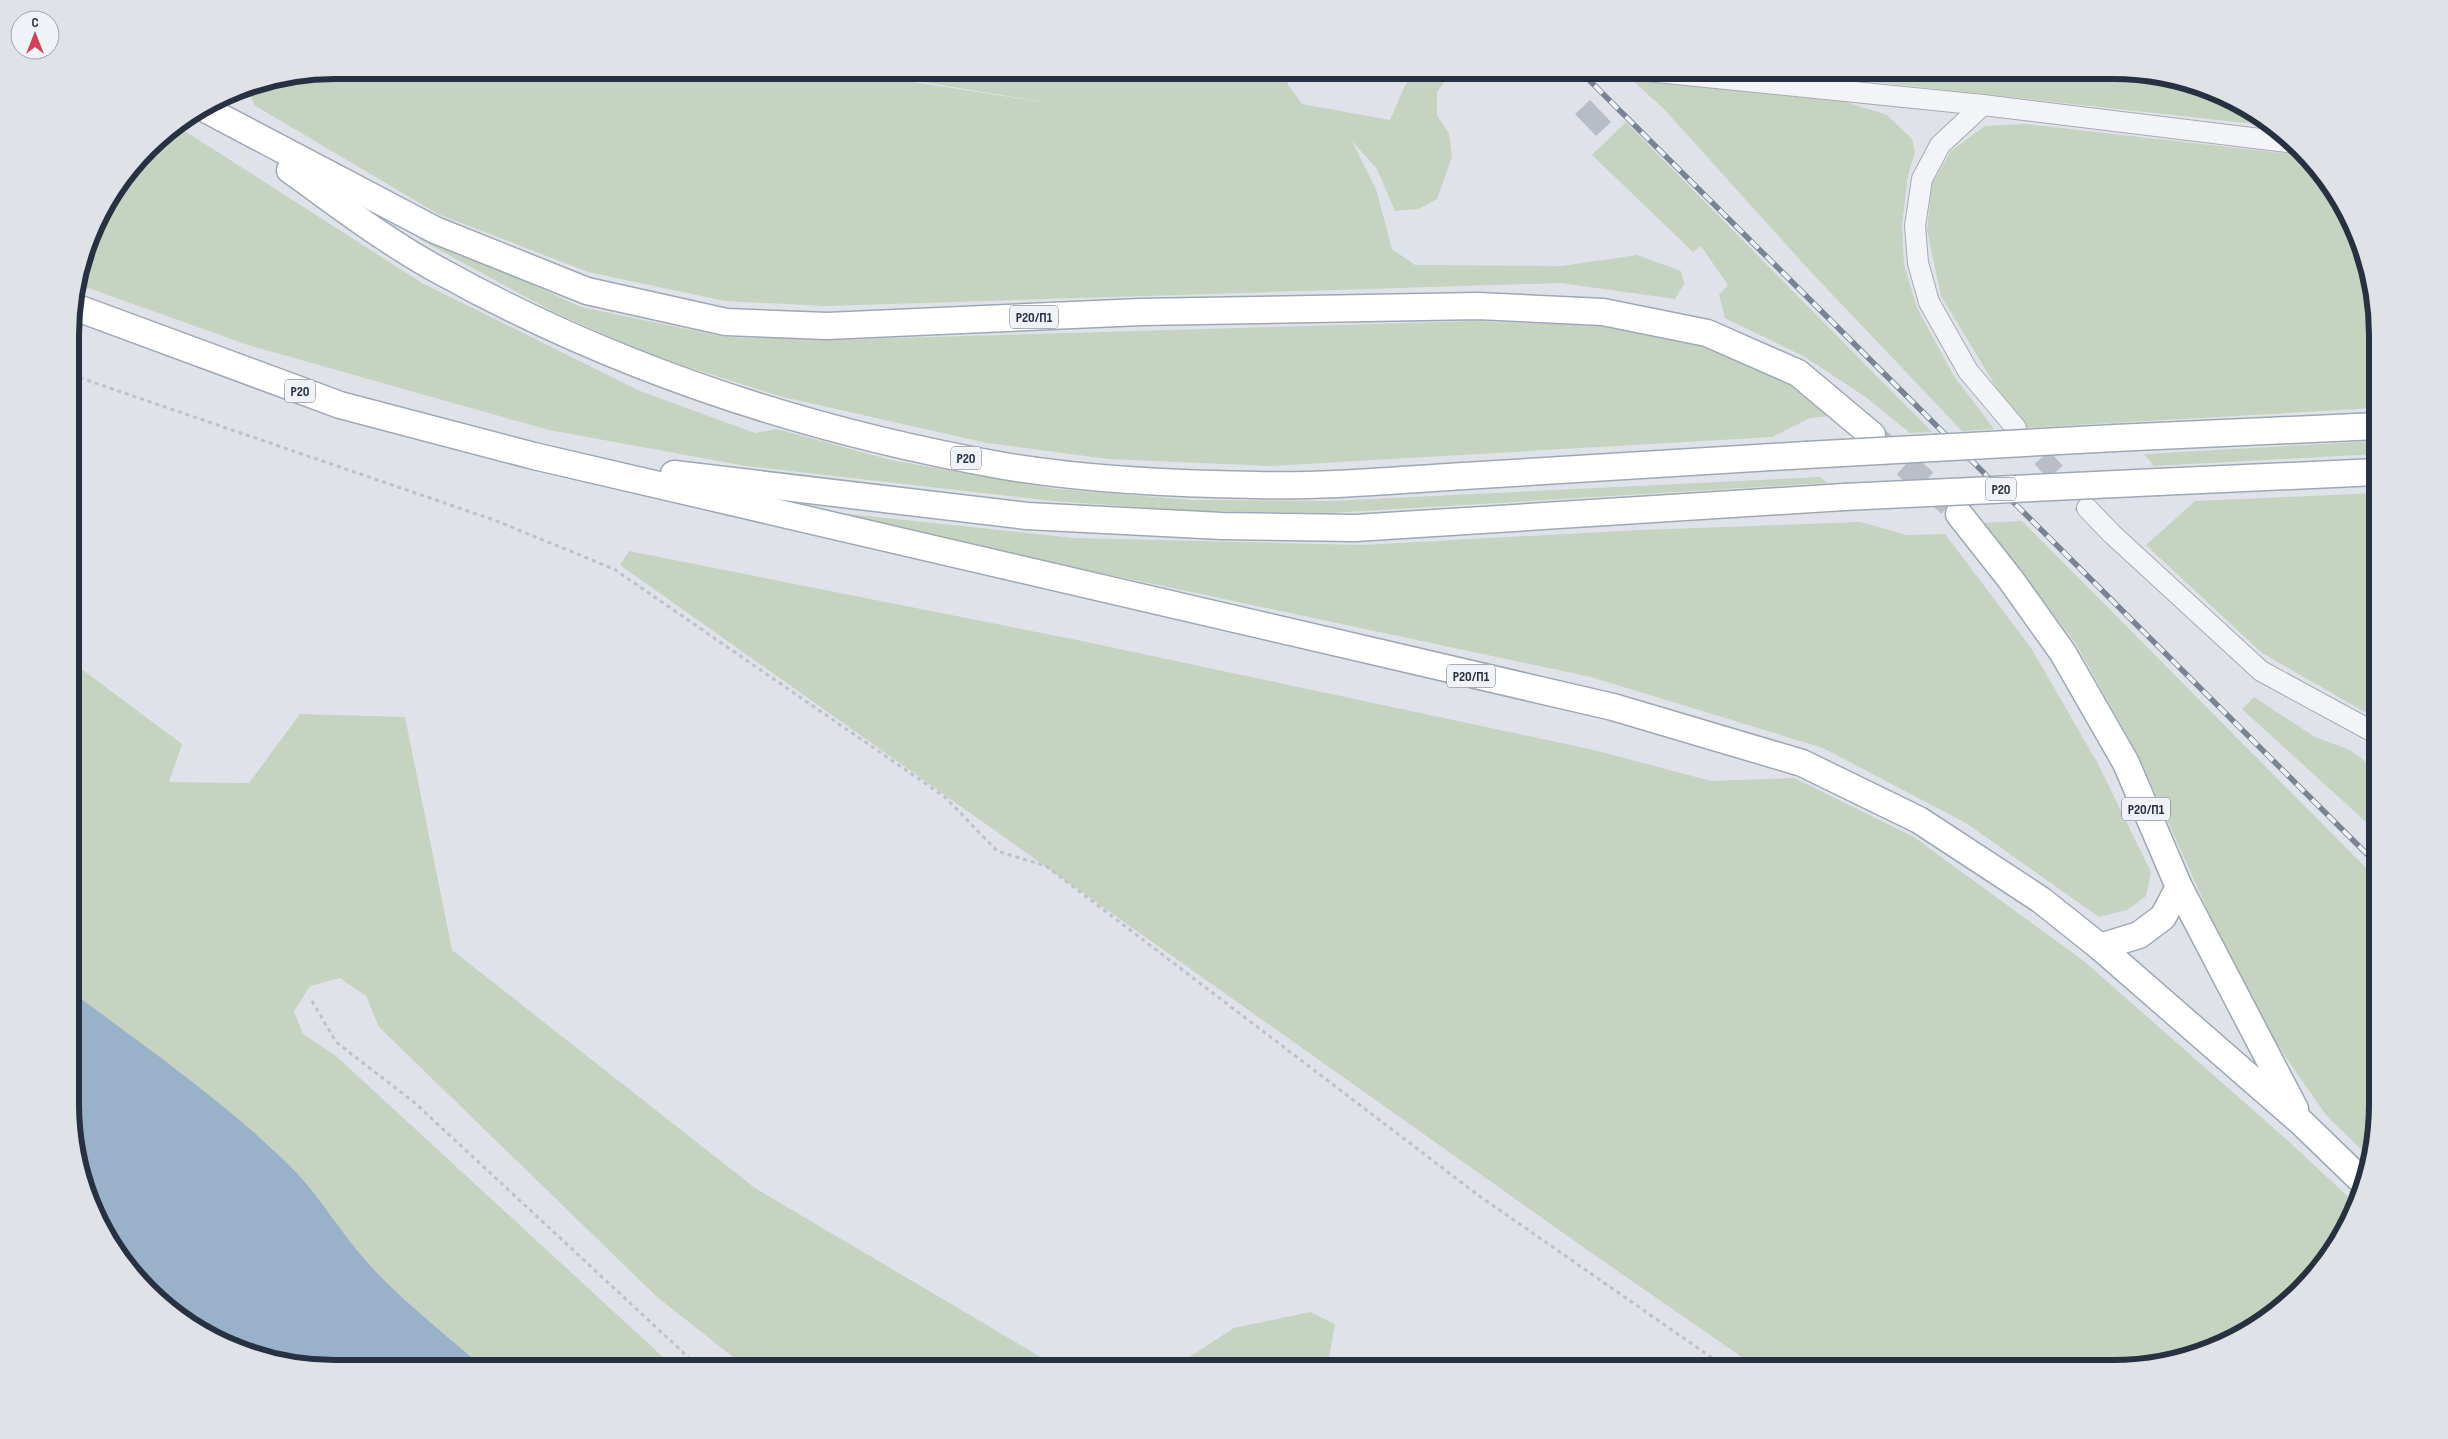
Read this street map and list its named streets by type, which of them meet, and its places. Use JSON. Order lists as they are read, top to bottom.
{
  "streets": {
    "main road": ["Р20/П1", "Р20"]
  },
  "crossings": [
    ["Р20/П1", "Р20"]
  ],
  "north": "top"
}
